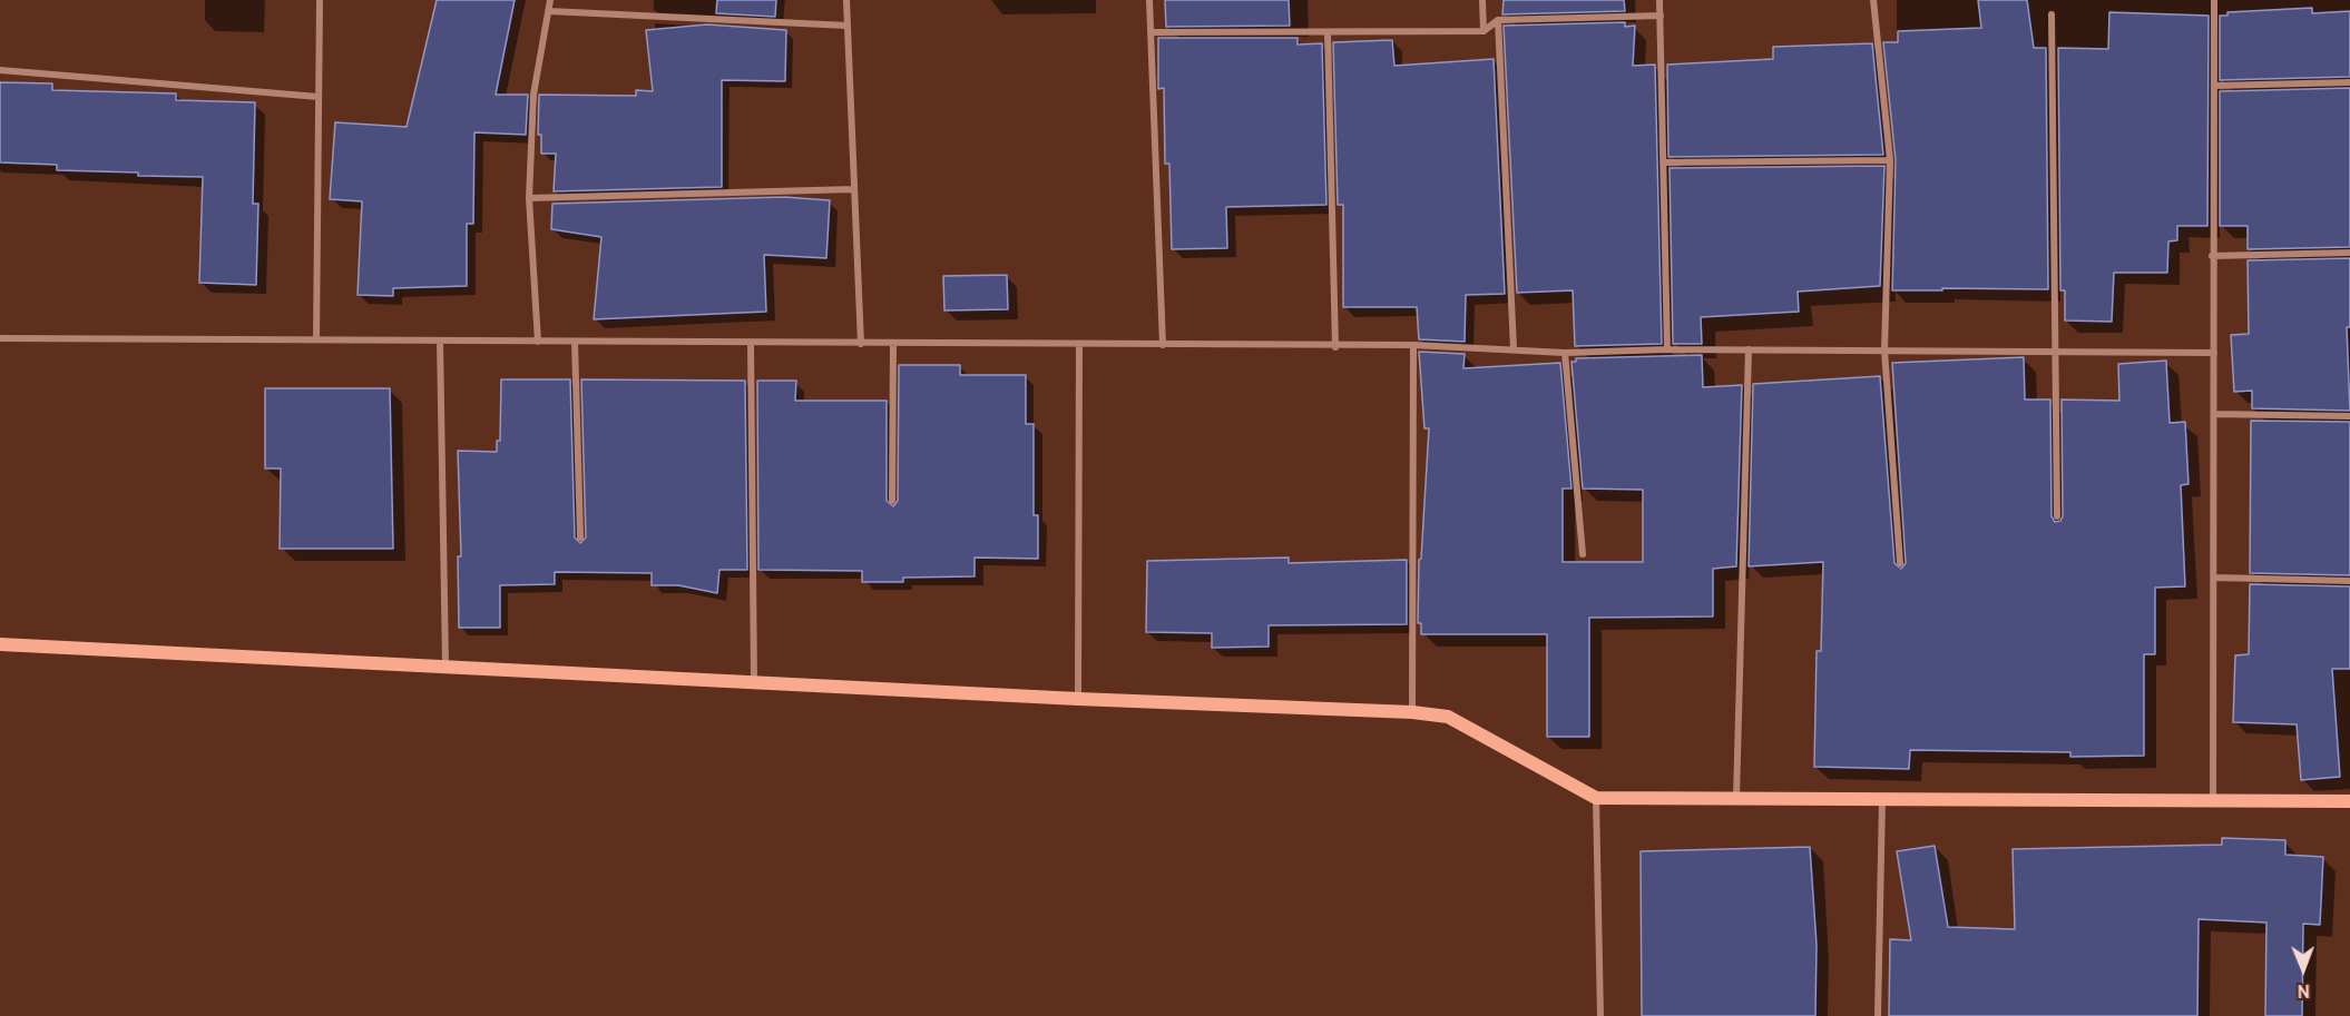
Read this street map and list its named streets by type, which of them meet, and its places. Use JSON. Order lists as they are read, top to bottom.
{
  "north": "bottom"
}
